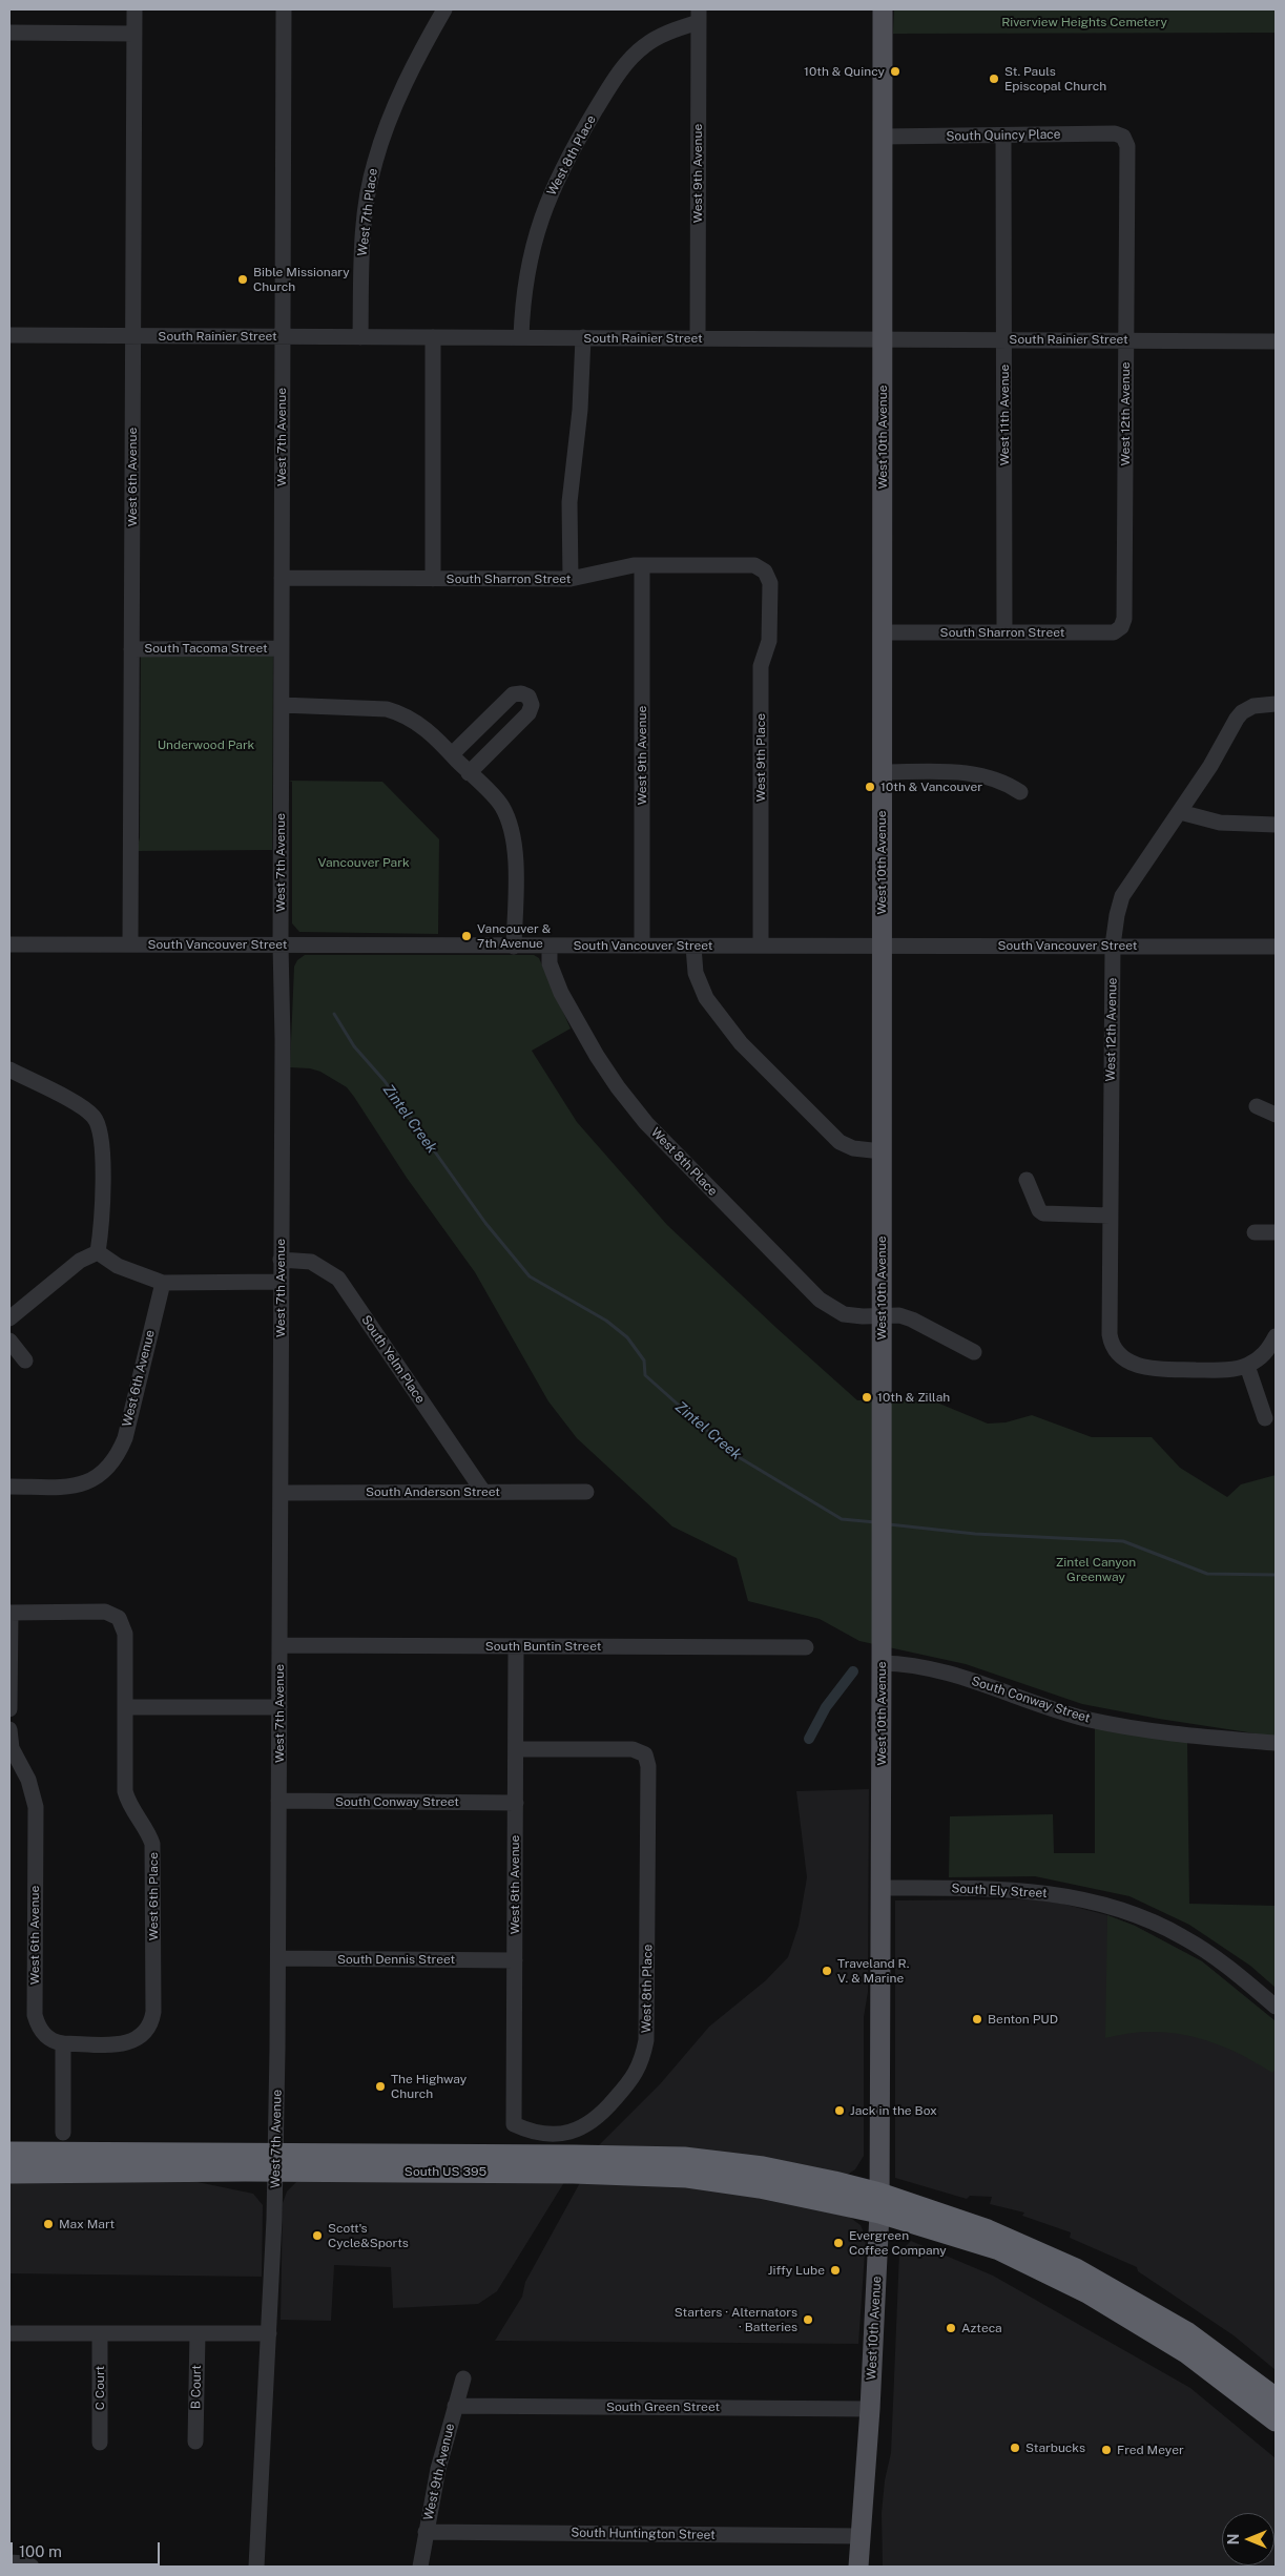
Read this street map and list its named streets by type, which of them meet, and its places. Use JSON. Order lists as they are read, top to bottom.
{
  "streets": {
    "highway": ["South US 395"],
    "main road": ["West 10th Avenue"],
    "street": [
      "South Quincy Place",
      "West 8th Place",
      "West 9th Avenue",
      "West 7th Place",
      "South Rainier Street",
      "West 12th Avenue",
      "West 11th Avenue",
      "West 7th Avenue",
      "West 6th Avenue",
      "South Sharron Street",
      "South Tacoma Street",
      "West 9th Place",
      "South Vancouver Street",
      "South Yelm Place",
      "South Anderson Street",
      "South Buntin Street",
      "South Conway Street",
      "West 8th Avenue",
      "South Ely Street",
      "West 6th Place",
      "South Dennis Street",
      "B Court",
      "C Court",
      "South Green Street",
      "South Huntington Street"
    ]
  },
  "crossings": [
    ["South Quincy Place", "West 12th Avenue"],
    ["South Quincy Place", "West 11th Avenue"],
    ["South Quincy Place", "West 10th Avenue"],
    ["West 8th Place", "West 9th Avenue"],
    ["West 8th Place", "South Rainier Street"],
    ["West 8th Place", "West 10th Avenue"],
    ["West 8th Place", "South Vancouver Street"],
    ["West 8th Place", "West 8th Avenue"],
    ["West 9th Avenue", "South Rainier Street"],
    ["West 9th Avenue", "South Sharron Street"],
    ["West 9th Avenue", "South Vancouver Street"],
    ["West 9th Avenue", "South Green Street"],
    ["West 9th Avenue", "South Huntington Street"],
    ["West 7th Place", "South Rainier Street"],
    ["South Rainier Street", "West 12th Avenue"],
    ["South Rainier Street", "West 11th Avenue"],
    ["South Rainier Street", "West 7th Avenue"],
    ["South Rainier Street", "West 10th Avenue"],
    ["South Rainier Street", "West 6th Avenue"],
    ["West 12th Avenue", "South Sharron Street"],
    ["West 12th Avenue", "South Vancouver Street"],
    ["West 11th Avenue", "South Sharron Street"],
    ["West 7th Avenue", "South Sharron Street"],
    ["West 7th Avenue", "South Tacoma Street"],
    ["West 7th Avenue", "South Vancouver Street"],
    ["West 7th Avenue", "South Yelm Place"],
    ["West 7th Avenue", "South Anderson Street"],
    ["West 7th Avenue", "South Buntin Street"],
    ["West 7th Avenue", "South Conway Street"],
    ["West 7th Avenue", "South Dennis Street"],
    ["West 7th Avenue", "South US 395"],
    ["West 10th Avenue", "South Sharron Street"],
    ["West 10th Avenue", "South Vancouver Street"],
    ["West 10th Avenue", "South Conway Street"],
    ["West 10th Avenue", "South Ely Street"],
    ["West 10th Avenue", "South US 395"],
    ["West 10th Avenue", "South Green Street"],
    ["West 10th Avenue", "South Huntington Street"],
    ["West 6th Avenue", "South Tacoma Street"],
    ["West 6th Avenue", "South Vancouver Street"],
    ["West 6th Avenue", "West 6th Place"],
    ["South Sharron Street", "West 9th Place"],
    ["West 9th Place", "South Vancouver Street"],
    ["South Yelm Place", "South Anderson Street"],
    ["South Buntin Street", "West 8th Avenue"],
    ["South Conway Street", "West 8th Avenue"],
    ["West 8th Avenue", "South Dennis Street"]
  ],
  "water": ["Zintel Creek"],
  "parks": [
    "Riverview Heights Cemetery",
    "Underwood Park",
    "Vancouver Park",
    "Zintel Canyon Greenway"
  ],
  "places": [
    "10th & Quincy",
    "St. Pauls Episcopal Church",
    "Bible Missionary Church",
    "10th & Vancouver",
    "Vancouver & 7th Avenue",
    "10th & Zillah",
    "Traveland R. V. & Marine",
    "Benton PUD",
    "The Highway Church",
    "Jack in the Box",
    "Max Mart",
    "Scott's Cycle&Sports",
    "Evergreen Coffee Company",
    "Jiffy Lube",
    "Starters · Alternators · Batteries",
    "Azteca",
    "Starbucks",
    "Fred Meyer"
  ],
  "scale_bar": "100 m",
  "north": "left"
}
